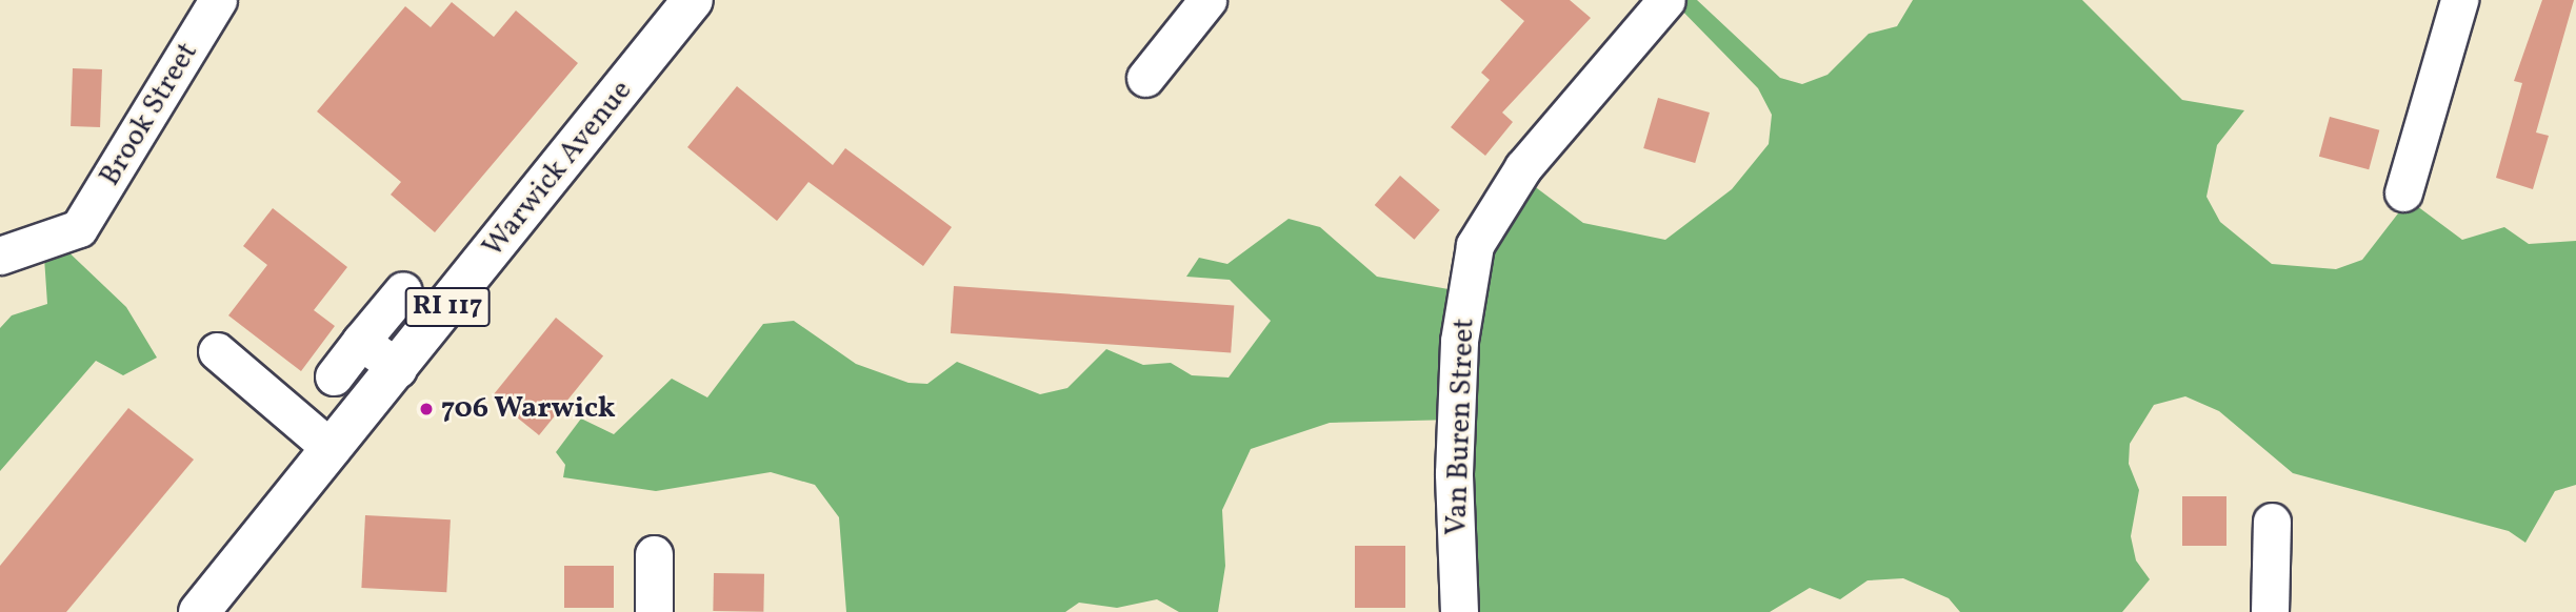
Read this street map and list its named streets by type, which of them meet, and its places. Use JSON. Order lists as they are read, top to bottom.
{
  "streets": {
    "main road": ["Warwick Avenue", "RI 117"],
    "street": ["Brook Street", "Van Buren Street"]
  },
  "places": ["706 Warwick"]
}
